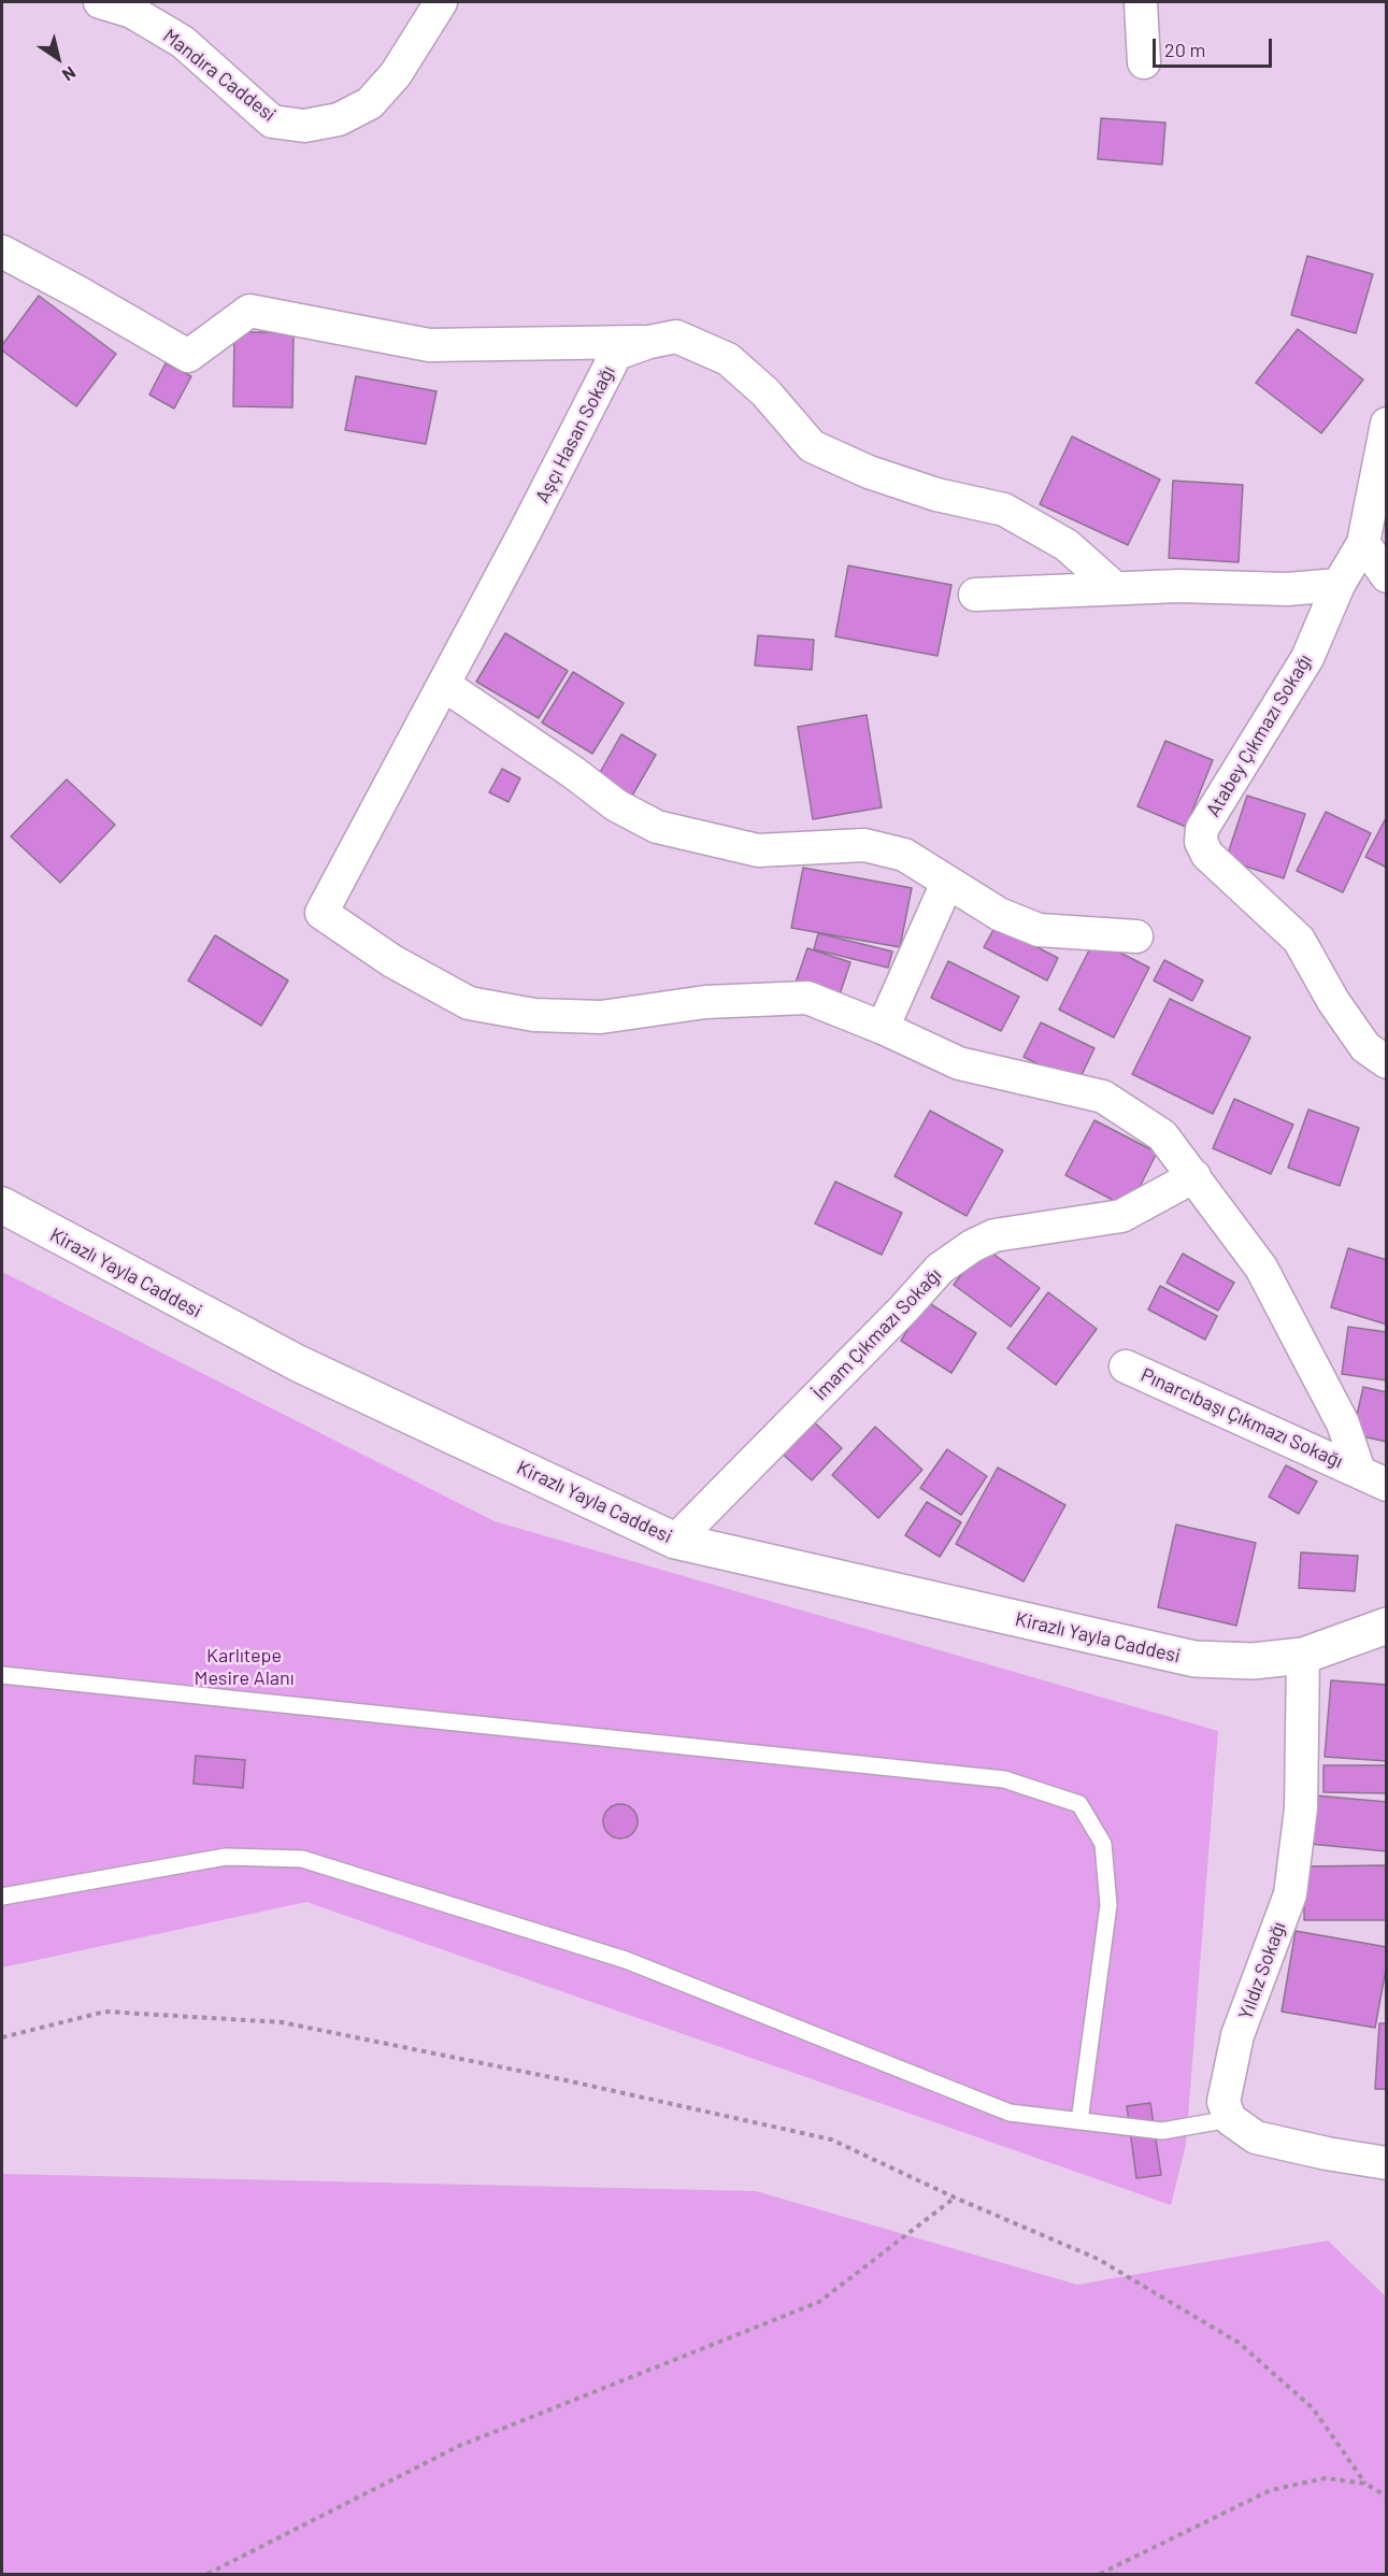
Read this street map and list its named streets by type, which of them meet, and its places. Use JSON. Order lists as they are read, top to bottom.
{
  "streets": {
    "main road": ["Kirazlı Yayla Caddesi"],
    "street": [
      "Mandıra Caddesi",
      "Aşçı Hasan Sokağı",
      "Atabey Çıkmazı Sokağı",
      "İmam Çıkmazı Sokağı",
      "Pınarcıbaşı Çıkmazı Sokağı",
      "Yıldız Sokağı"
    ]
  },
  "crossings": [
    ["Aşçı Hasan Sokağı", "Pınarcıbaşı Çıkmazı Sokağı"],
    ["Kirazlı Yayla Caddesi", "İmam Çıkmazı Sokağı"],
    ["Kirazlı Yayla Caddesi", "Yıldız Sokağı"],
    ["İmam Çıkmazı Sokağı", "Pınarcıbaşı Çıkmazı Sokağı"]
  ],
  "parks": ["Karlıtepe Mesire Alanı"],
  "scale_bar": "20 m",
  "north": "bottom right"
}
